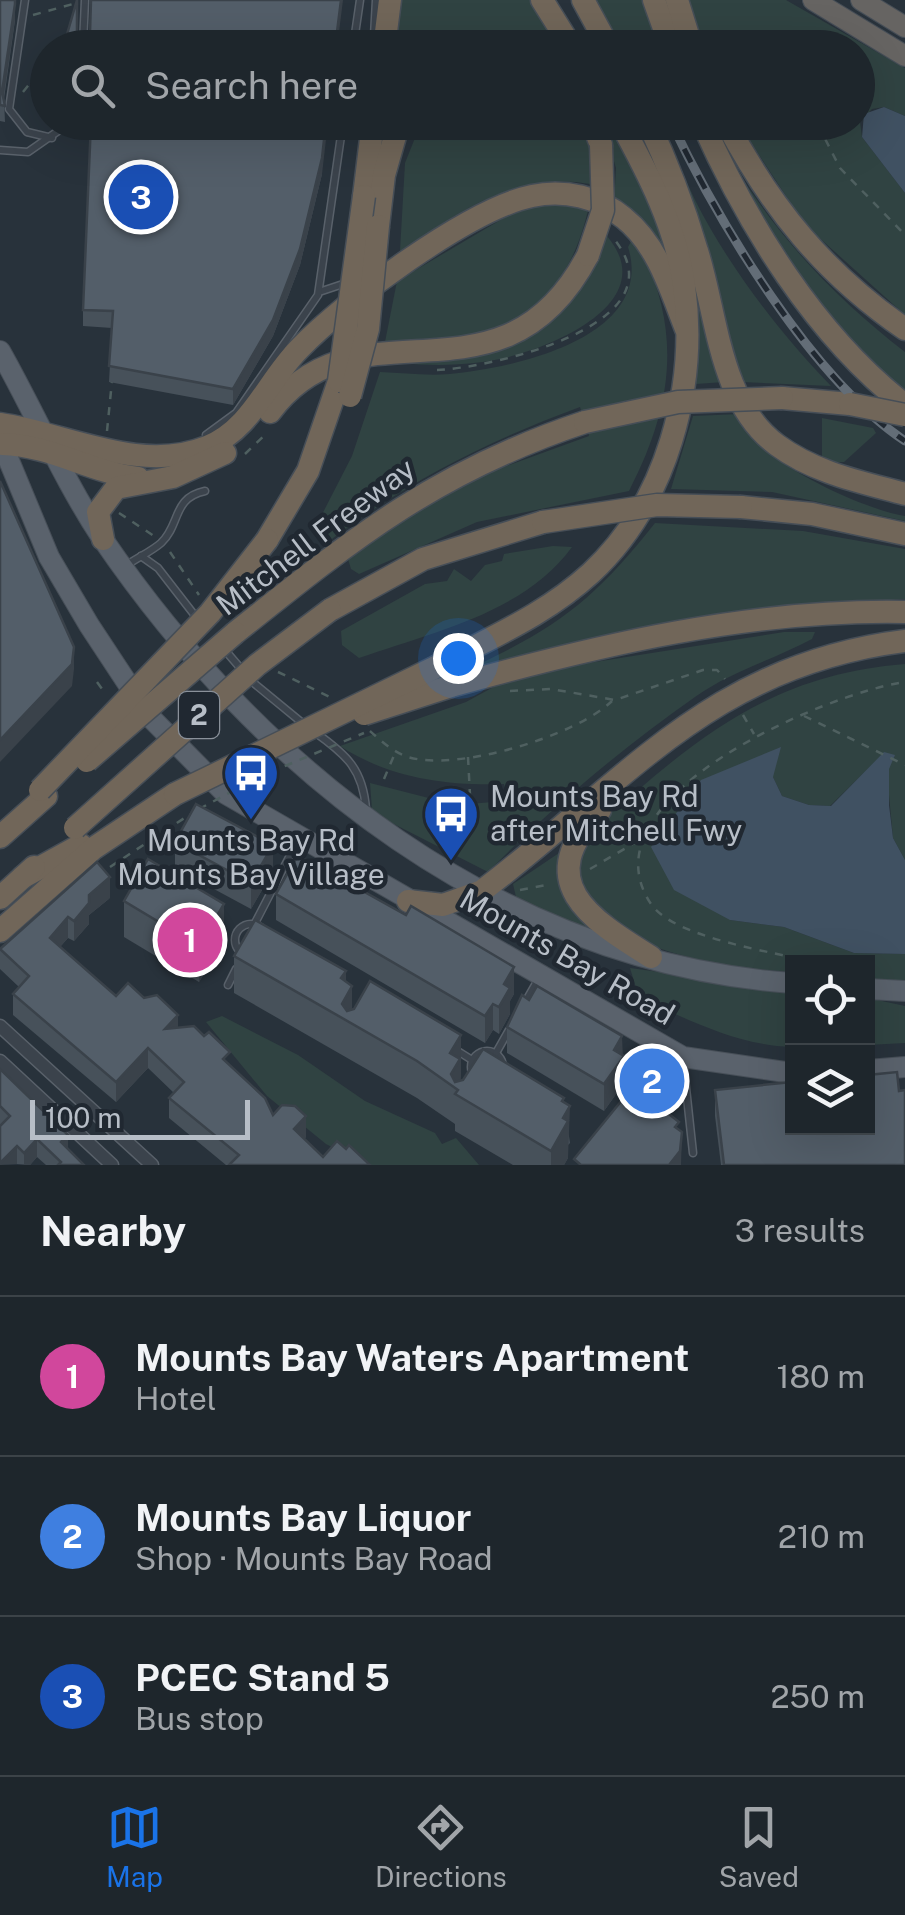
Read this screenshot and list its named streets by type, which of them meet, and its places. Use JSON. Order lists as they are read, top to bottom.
{
  "streets": {
    "highway": ["Mitchell Freeway", "2"],
    "main road": ["Mounts Bay Road"]
  },
  "places": {
    "bus stop": ["Mounts Bay Rd Mounts Bay Village", "Mounts Bay Rd after Mitchell Fwy"]
  },
  "scale_bar": "100 m",
  "page": {
    "search": "Search here",
    "pins": ["3", "1", "2"],
    "scale": "100 m",
    "heading": ["Nearby", "3 results"],
    "list": [
      {
        "mark": "1",
        "name": "Mounts Bay Waters Apartment",
        "note": "Hotel",
        "value": "180 m"
      },
      {
        "mark": "2",
        "name": "Mounts Bay Liquor",
        "note": "Shop · Mounts Bay Road",
        "value": "210 m"
      },
      {
        "mark": "3",
        "name": "PCEC Stand 5",
        "note": "Bus stop",
        "value": "250 m"
      }
    ],
    "nav": ["Map", "Directions", "Saved"]
  }
}
